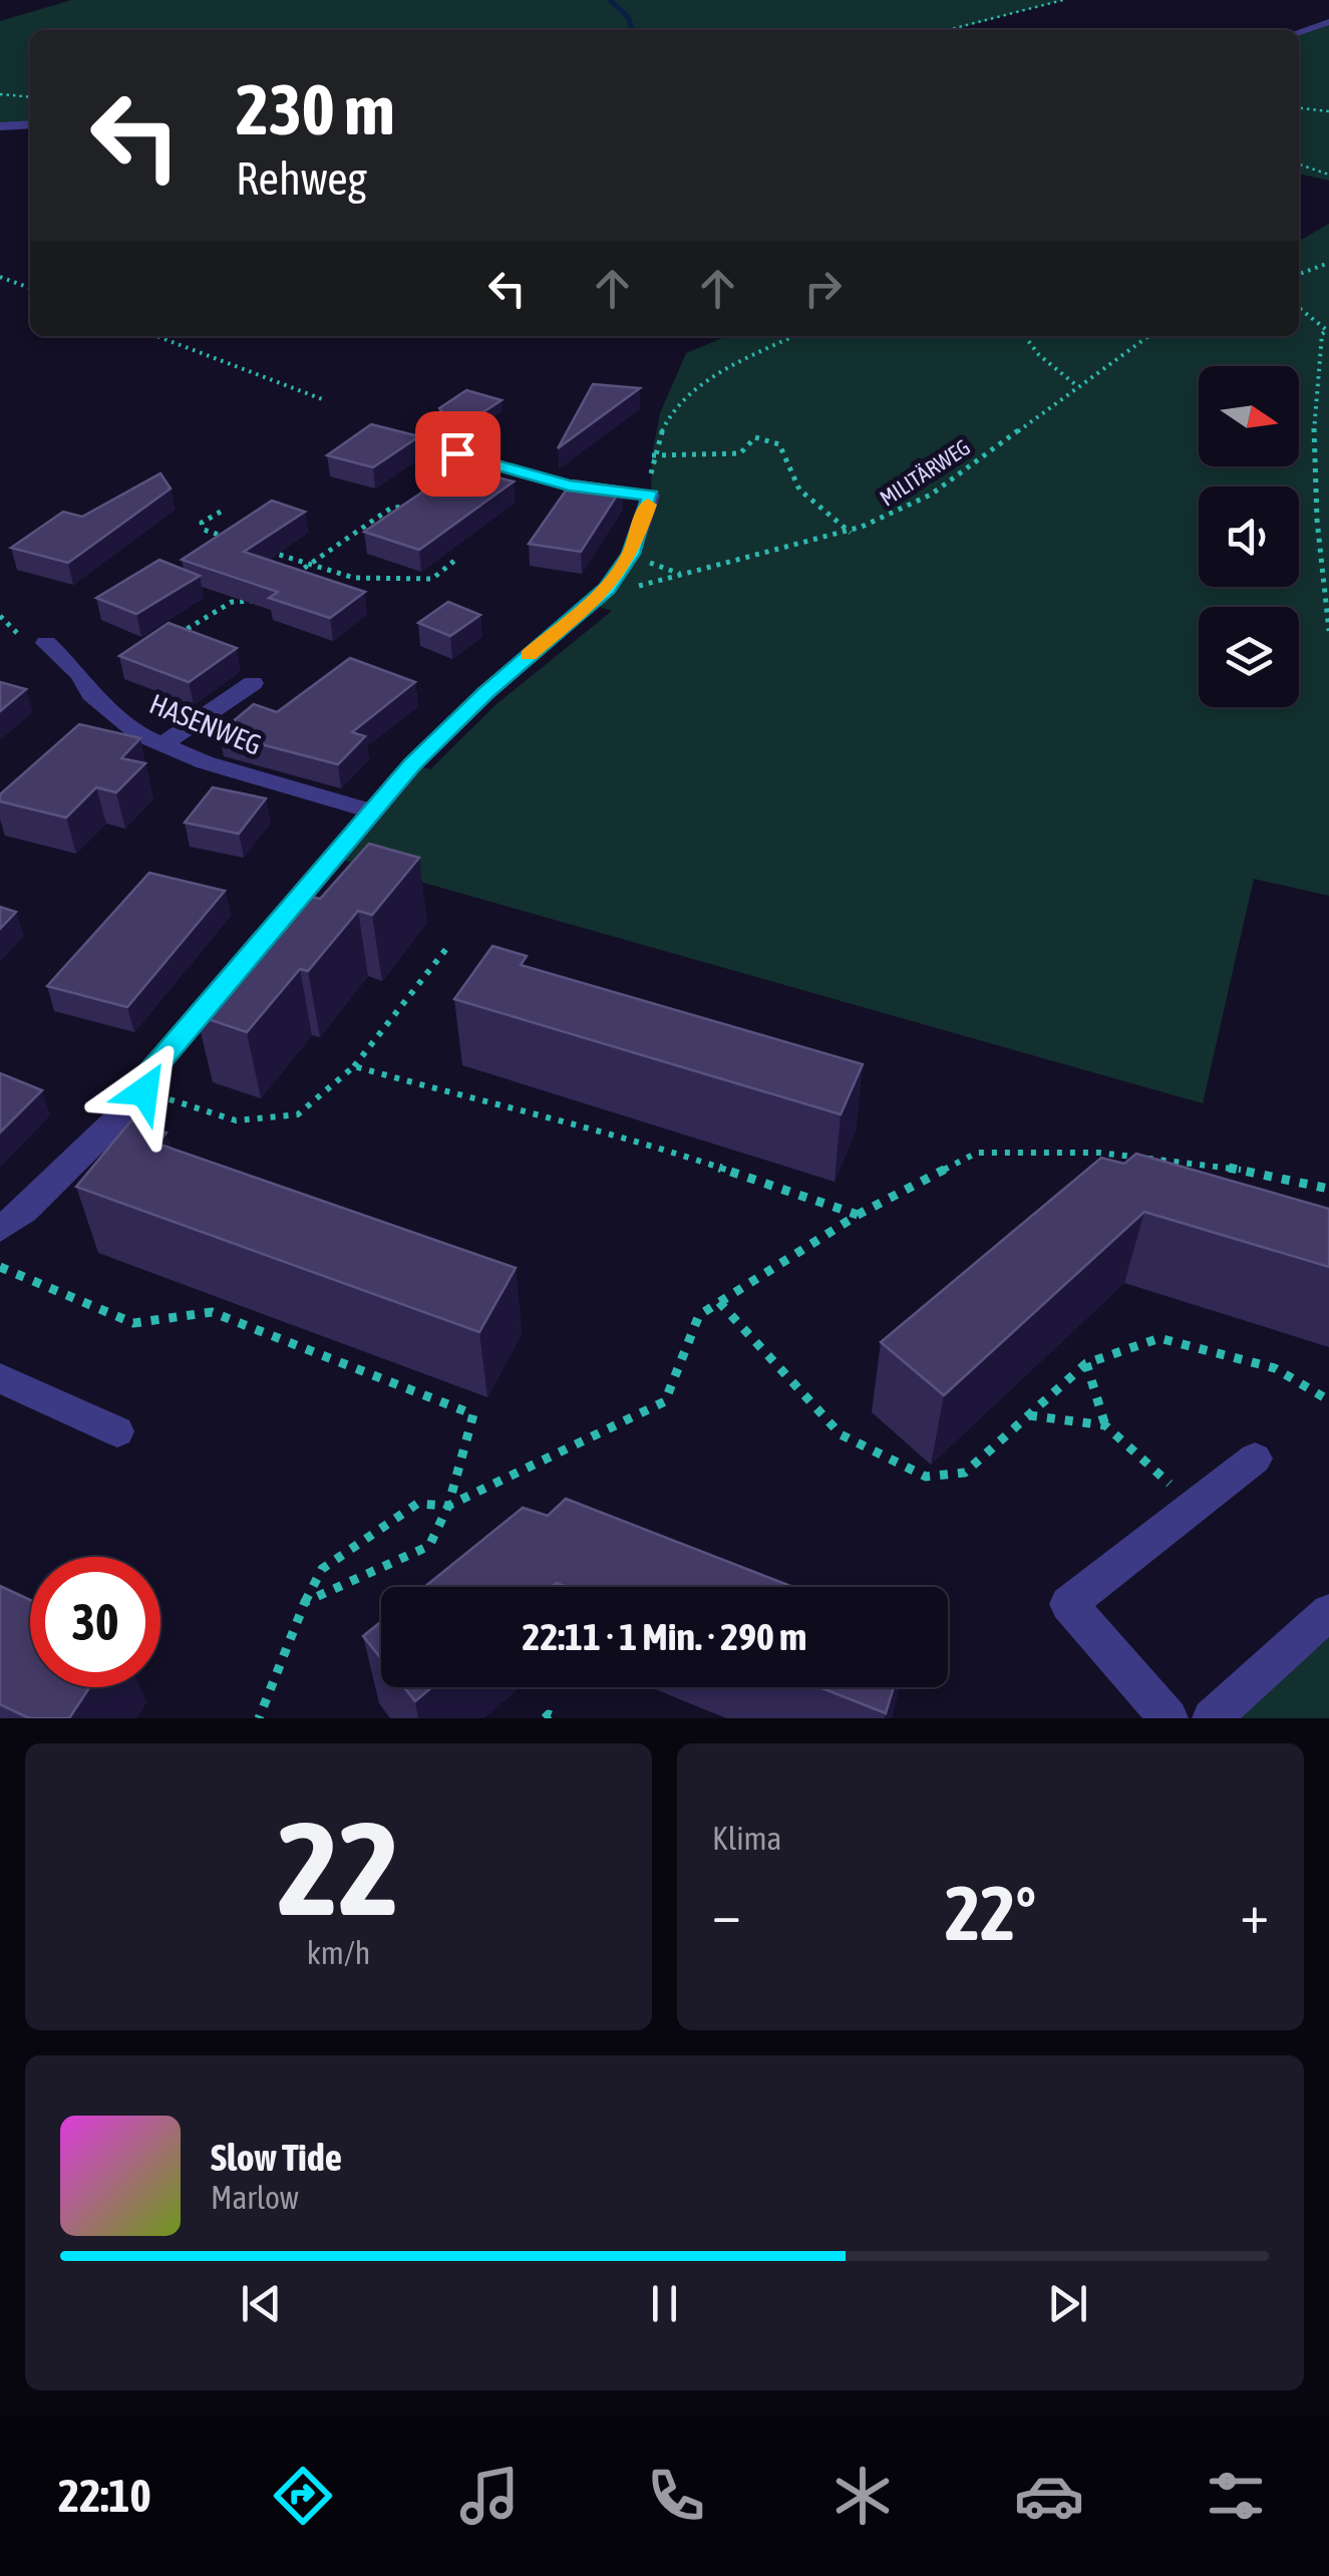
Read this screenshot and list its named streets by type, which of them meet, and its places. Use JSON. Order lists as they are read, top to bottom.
{
  "streets": {
    "street": ["HASENWEG"],
    "path": ["MILITÄRWEG"]
  },
  "north": "right",
  "page": {
    "turn": ["230 m", "Rehweg"],
    "limit": "30",
    "trip": "22:11 · 1 Min. · 290 m",
    "tile": [
      ["22", "km/h"],
      "Klima"
    ],
    "heat": ["−", "22°", "+"],
    "song": ["Slow Tide", "Marlow"],
    "tabs": "22:10"
  }
}
